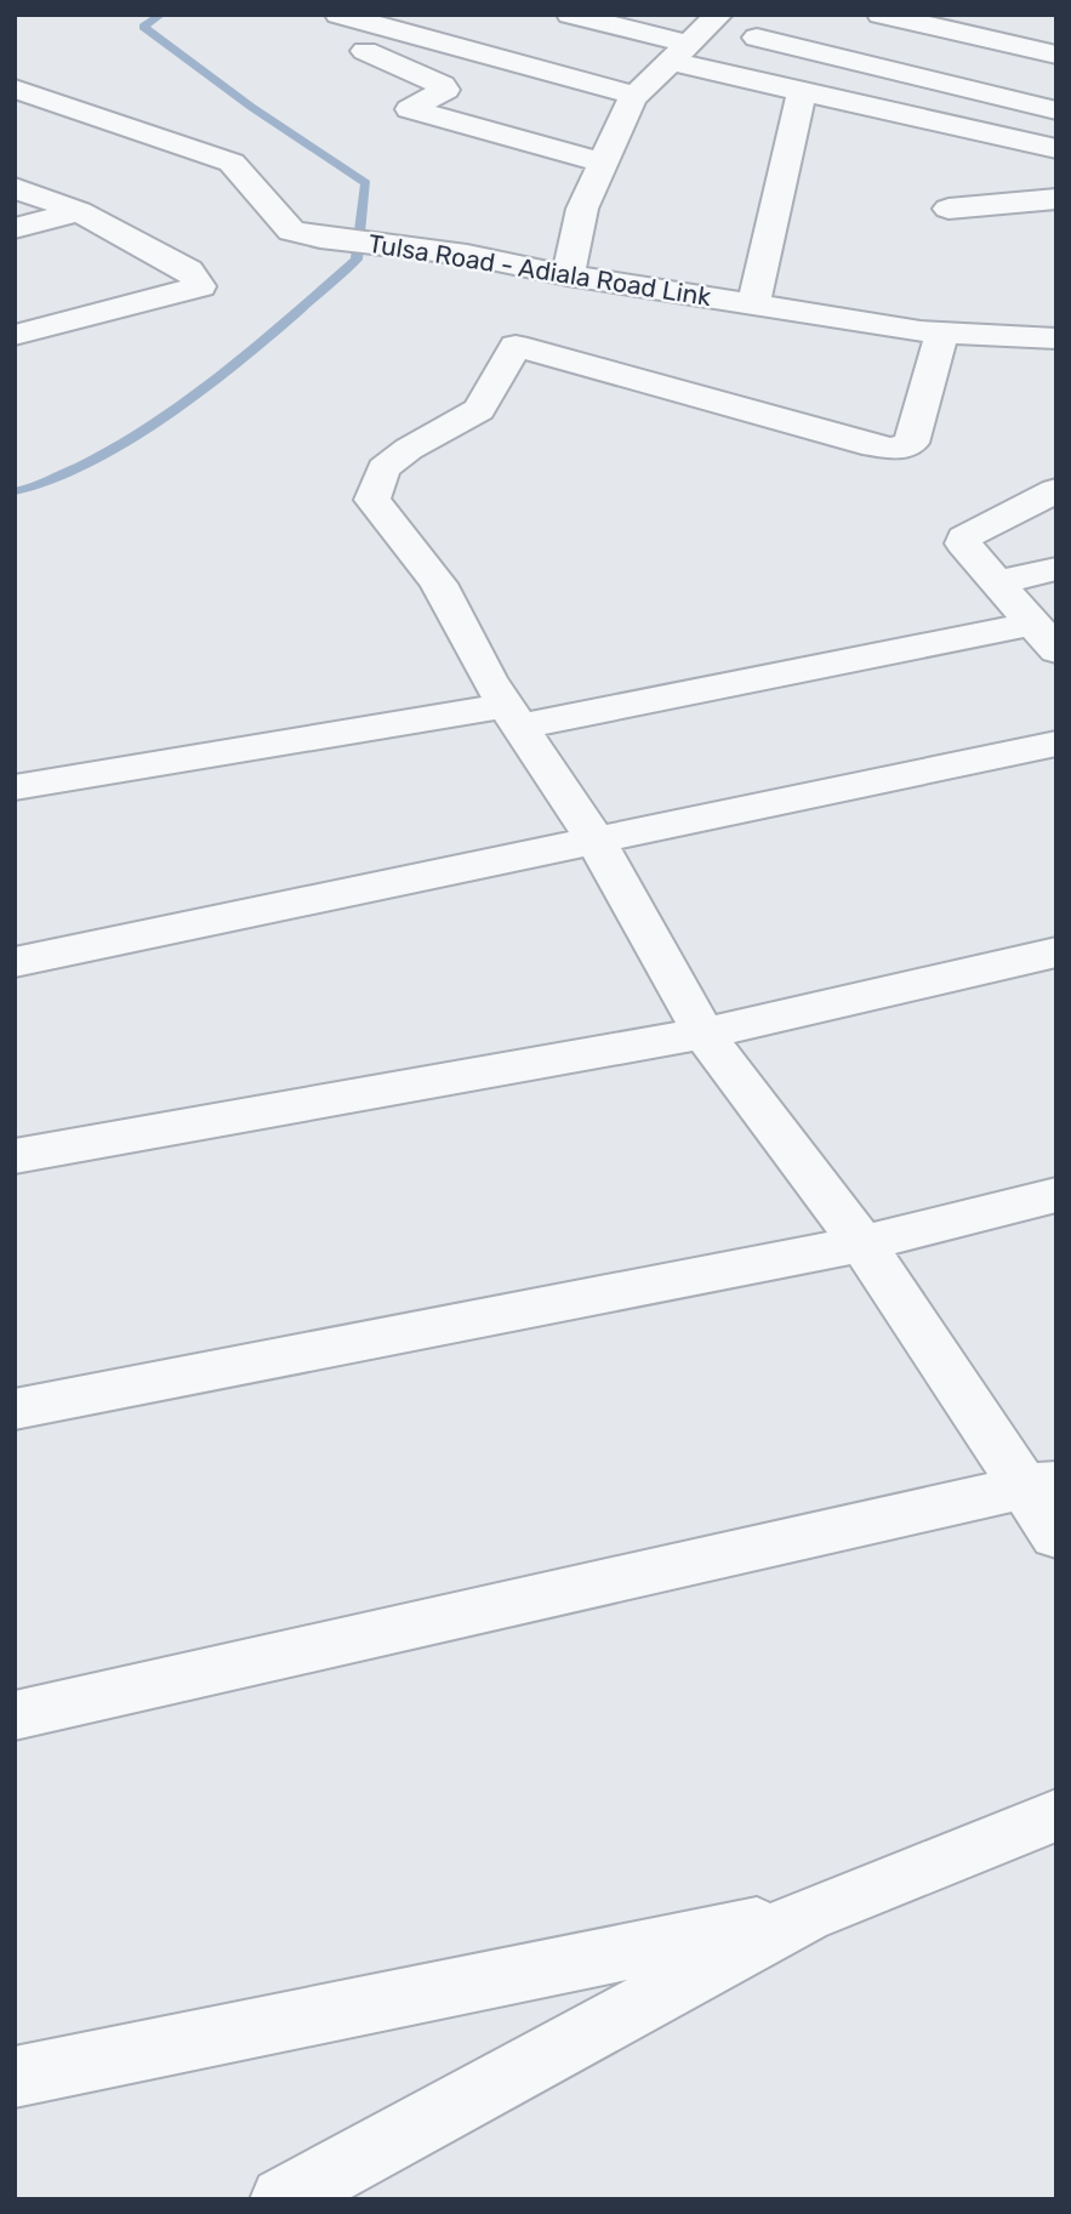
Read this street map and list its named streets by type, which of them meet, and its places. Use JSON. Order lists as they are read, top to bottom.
{
  "streets": {
    "street": ["Tulsa Road - Adiala Road Link"]
  }
}
